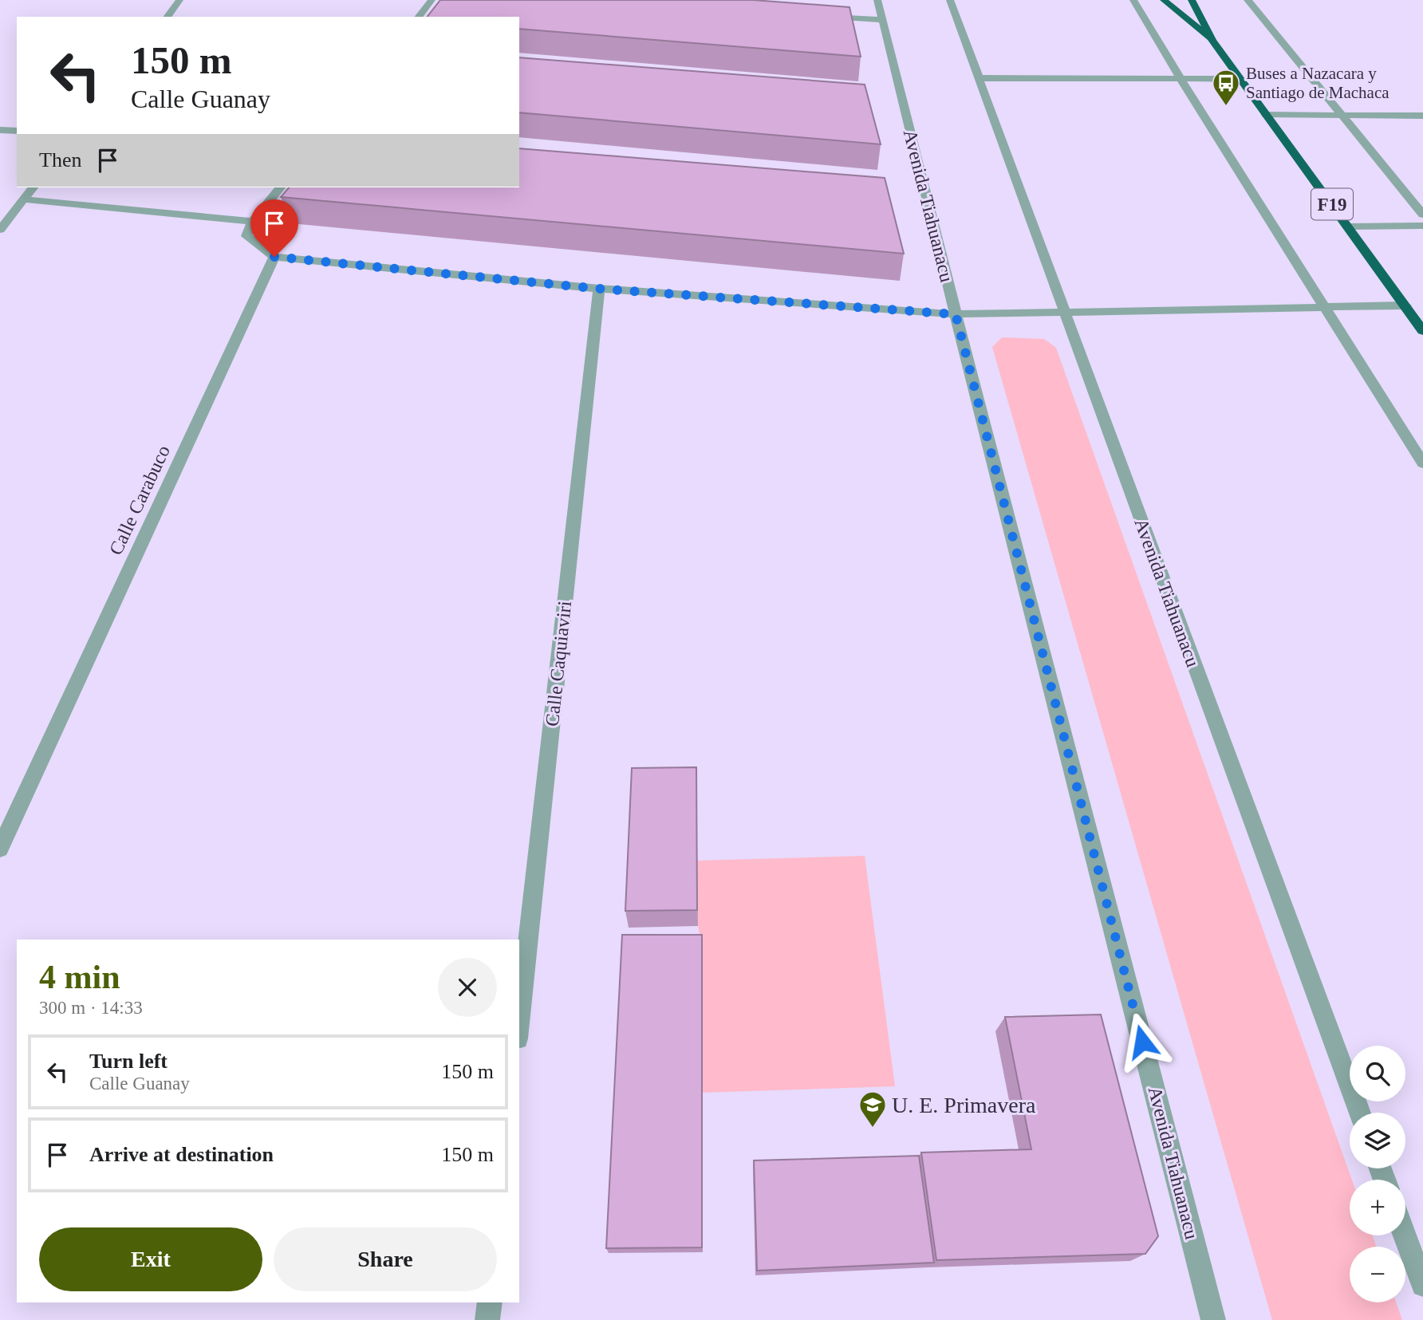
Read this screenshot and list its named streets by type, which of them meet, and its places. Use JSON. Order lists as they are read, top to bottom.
{
  "streets": {
    "highway": ["F19"],
    "street": ["Avenida Tiahuanacu", "Calle Carabuco", "Calle Caquiaviri"]
  },
  "places": {
    "bus stop": ["Buses a Nazacara y Santiago de Machaca"],
    "school or university": ["U. E. Primavera"]
  },
  "page": {
    "turn": ["150 m", "Calle Guanay"],
    "then": "Then",
    "heading": ["4 min", "300 m · 14:33"],
    "list": [
      {
        "name": "Turn left",
        "note": "Calle Guanay",
        "value": "150 m"
      },
      {
        "name": "Arrive at destination",
        "value": "150 m"
      }
    ],
    "map_buttons": ["+", "−"],
    "buttons": ["Exit", "Share"]
  }
}
